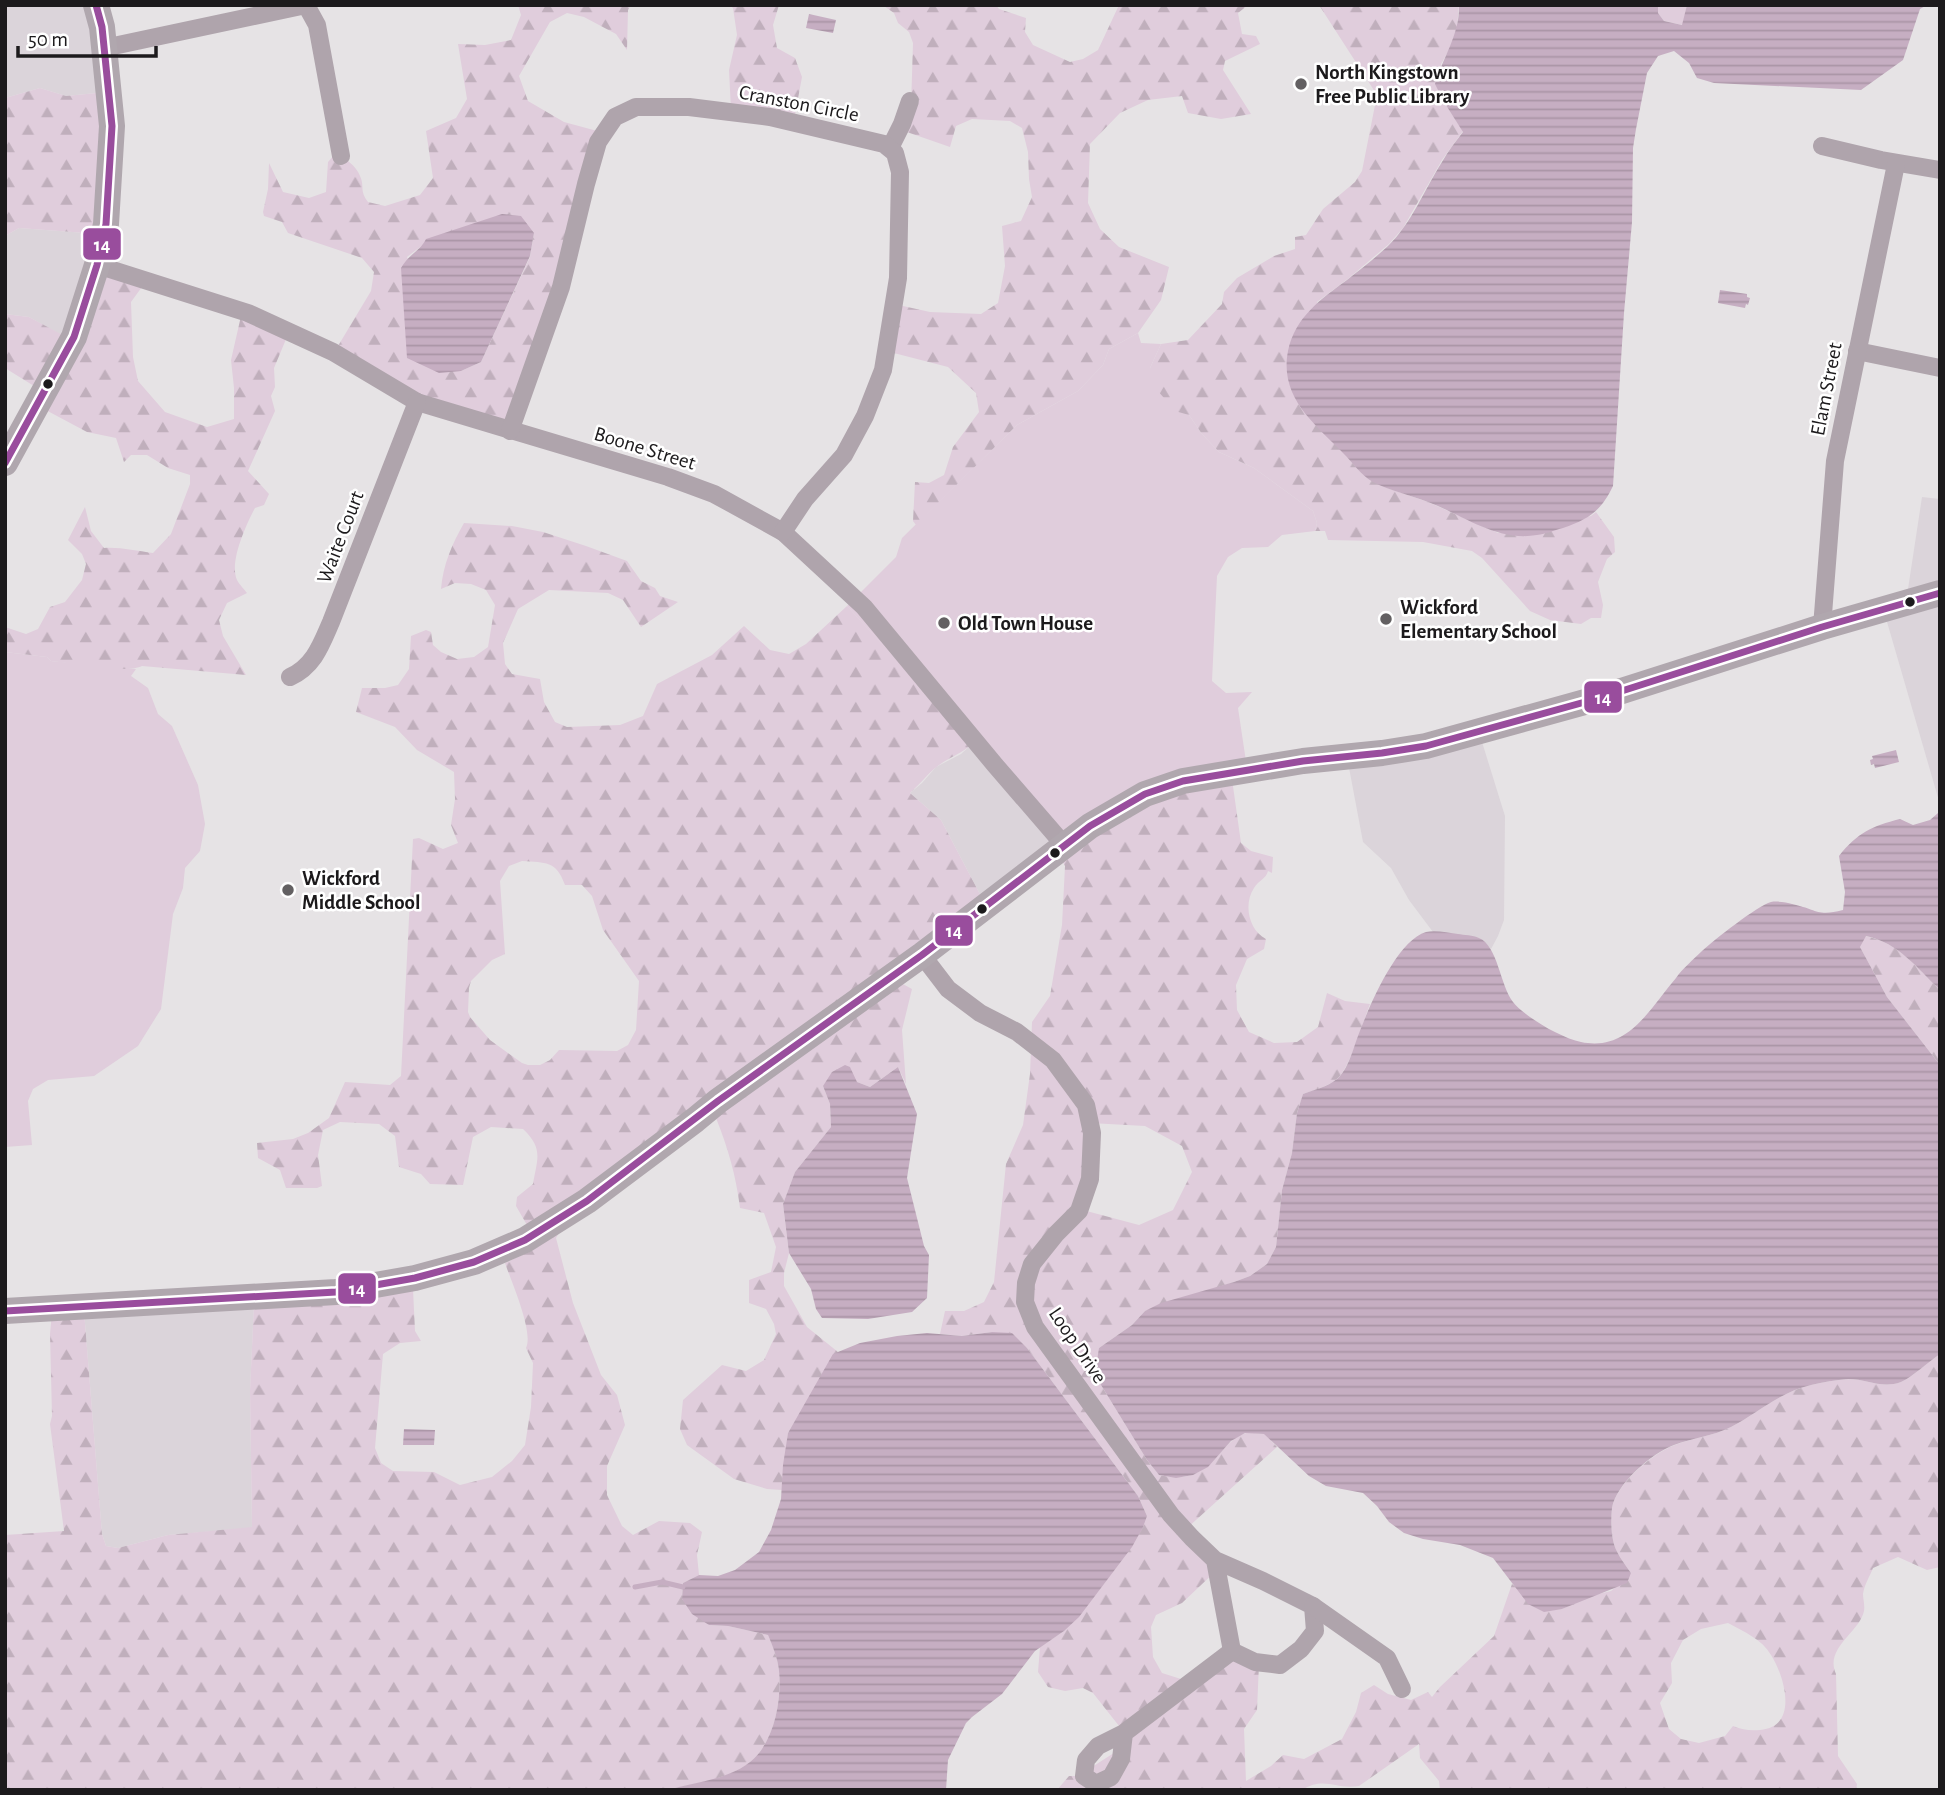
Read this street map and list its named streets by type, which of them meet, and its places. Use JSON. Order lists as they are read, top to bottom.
{
  "streets": {
    "street": [
      "Cranston Circle",
      "Elam Street",
      "Boone Street",
      "Waite Court",
      "Loop Drive"
    ]
  },
  "crossings": [
    ["Cranston Circle", "Boone Street"],
    ["Boone Street", "Waite Court"]
  ],
  "places": [
    "North Kingstown Free Public Library",
    "Wickford Elementary School",
    "Old Town House",
    "Wickford Middle School"
  ],
  "lines": ["transit line 14"],
  "scale_bar": "50 m"
}
